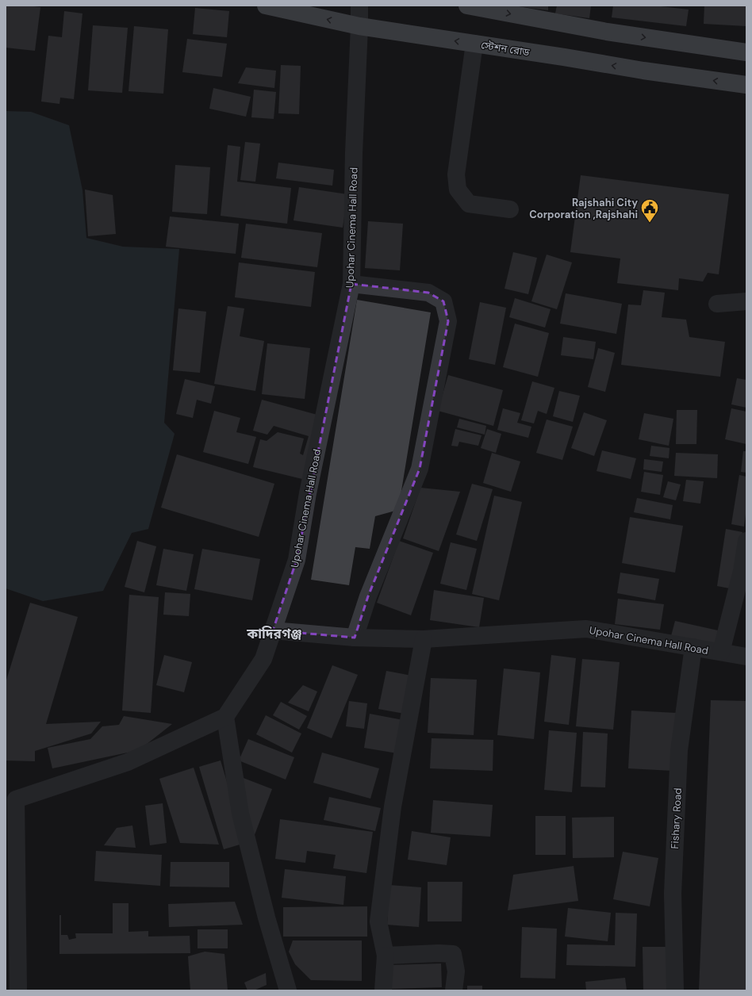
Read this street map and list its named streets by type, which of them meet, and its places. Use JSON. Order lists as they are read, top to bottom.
{
  "streets": {
    "highway": ["স্টেশন রোড"],
    "street": ["Upohar Cinema Hall Road", "Fishary Road"]
  },
  "crossings": [
    ["স্টেশন রোড", "Upohar Cinema Hall Road"],
    ["Upohar Cinema Hall Road", "Fishary Road"]
  ],
  "districts": ["কাদিরগঞ্জ"],
  "places": {
    "public building": ["Rajshahi City Corporation ,Rajshahi"]
  }
}
